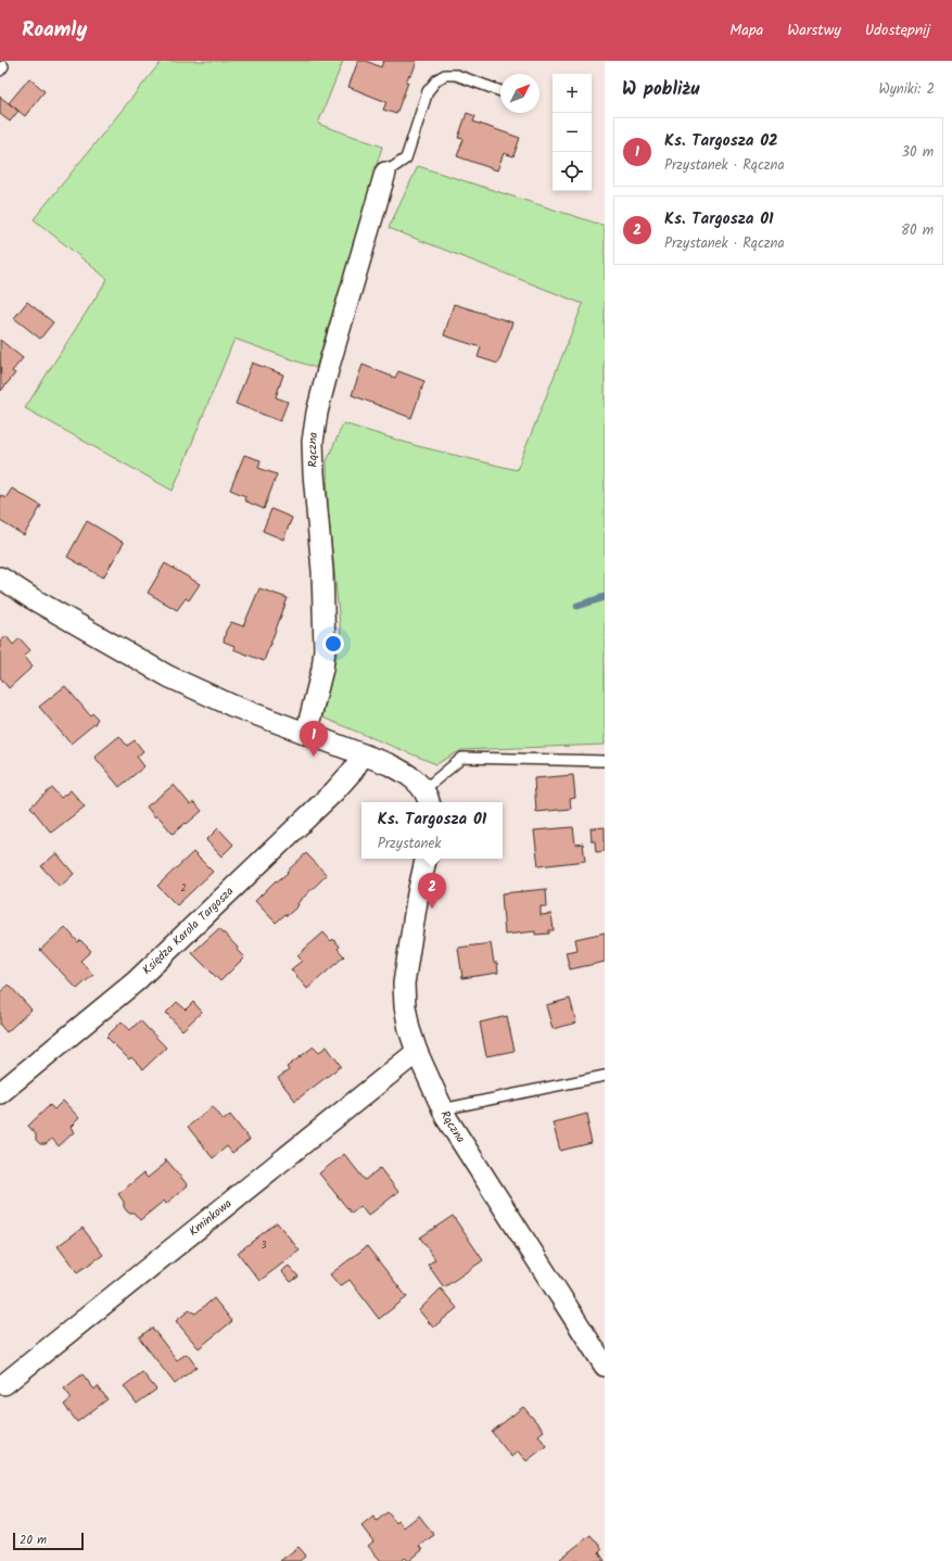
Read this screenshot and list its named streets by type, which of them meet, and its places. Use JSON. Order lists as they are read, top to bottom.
{
  "streets": {
    "street": ["Rączna", "Księdza Karola Targosza", "Kminkowa"]
  },
  "crossings": [
    ["Rączna", "Kminkowa"]
  ],
  "house_numbers": ["2", "3"],
  "scale_bar": "20 m",
  "north": "top right",
  "page": {
    "header": "Roamly",
    "nav": ["Mapa", "Warstwy", "Udostępnij"],
    "heading": ["W pobliżu", "Wyniki: 2"],
    "map_buttons": ["+", "−"],
    "list": [
      {
        "mark": "1",
        "name": "Ks. Targosza 02",
        "note": "Przystanek · Rączna",
        "value": "30 m"
      },
      {
        "mark": "2",
        "name": "Ks. Targosza 01",
        "note": "Przystanek · Rączna",
        "value": "80 m"
      }
    ],
    "pins": ["1", "2"],
    "popup": ["Ks. Targosza 01", "Przystanek"],
    "scale": "20 m"
  }
}
